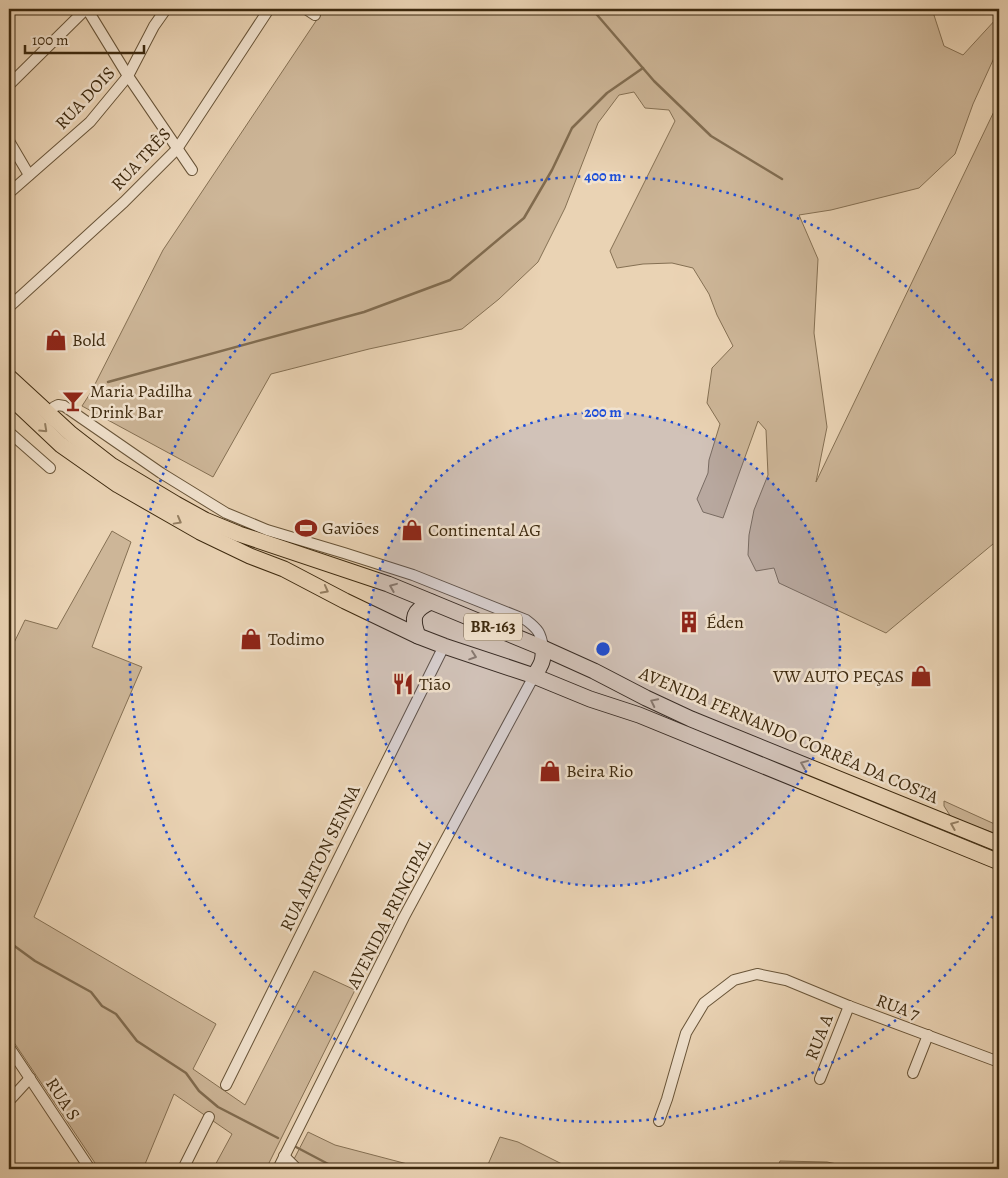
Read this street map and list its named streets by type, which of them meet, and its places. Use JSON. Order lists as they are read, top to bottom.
{
  "streets": {
    "highway": ["BR-163", "AVENIDA FERNANDO CORRÊA DA COSTA"],
    "street": [
      "RUA DOIS",
      "RUA TRÊS",
      "RUA AIRTON SENNA",
      "AVENIDA PRINCIPAL",
      "RUA 7",
      "RUA A",
      "RUA S"
    ]
  },
  "crossings": [
    ["AVENIDA FERNANDO CORRÊA DA COSTA", "RUA AIRTON SENNA"],
    ["AVENIDA FERNANDO CORRÊA DA COSTA", "AVENIDA PRINCIPAL"],
    ["RUA 7", "RUA A"]
  ],
  "places": {
    "shop": [
      "Bold",
      "Continental AG",
      "Todimo",
      "VW AUTO PEÇAS",
      "Beira Rio"
    ],
    "bar": ["Maria Padilha Drink Bar"],
    "sports": ["Gaviões"],
    "building": ["Éden"],
    "restaurant": ["Tião"]
  },
  "scale_bar": "100 m",
  "rings": ["400 m", "200 m"]
}
